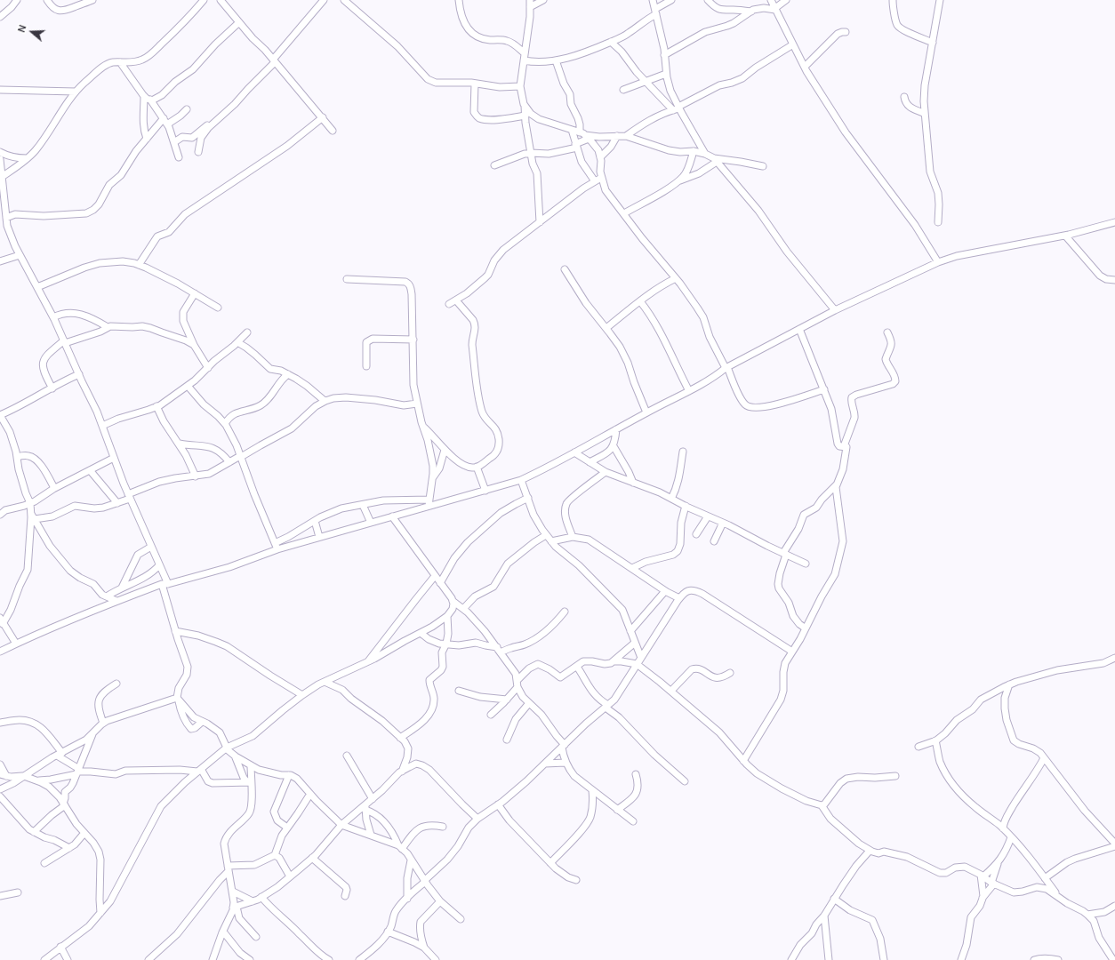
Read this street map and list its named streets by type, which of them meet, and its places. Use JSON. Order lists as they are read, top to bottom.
{
  "north": "left"
}
